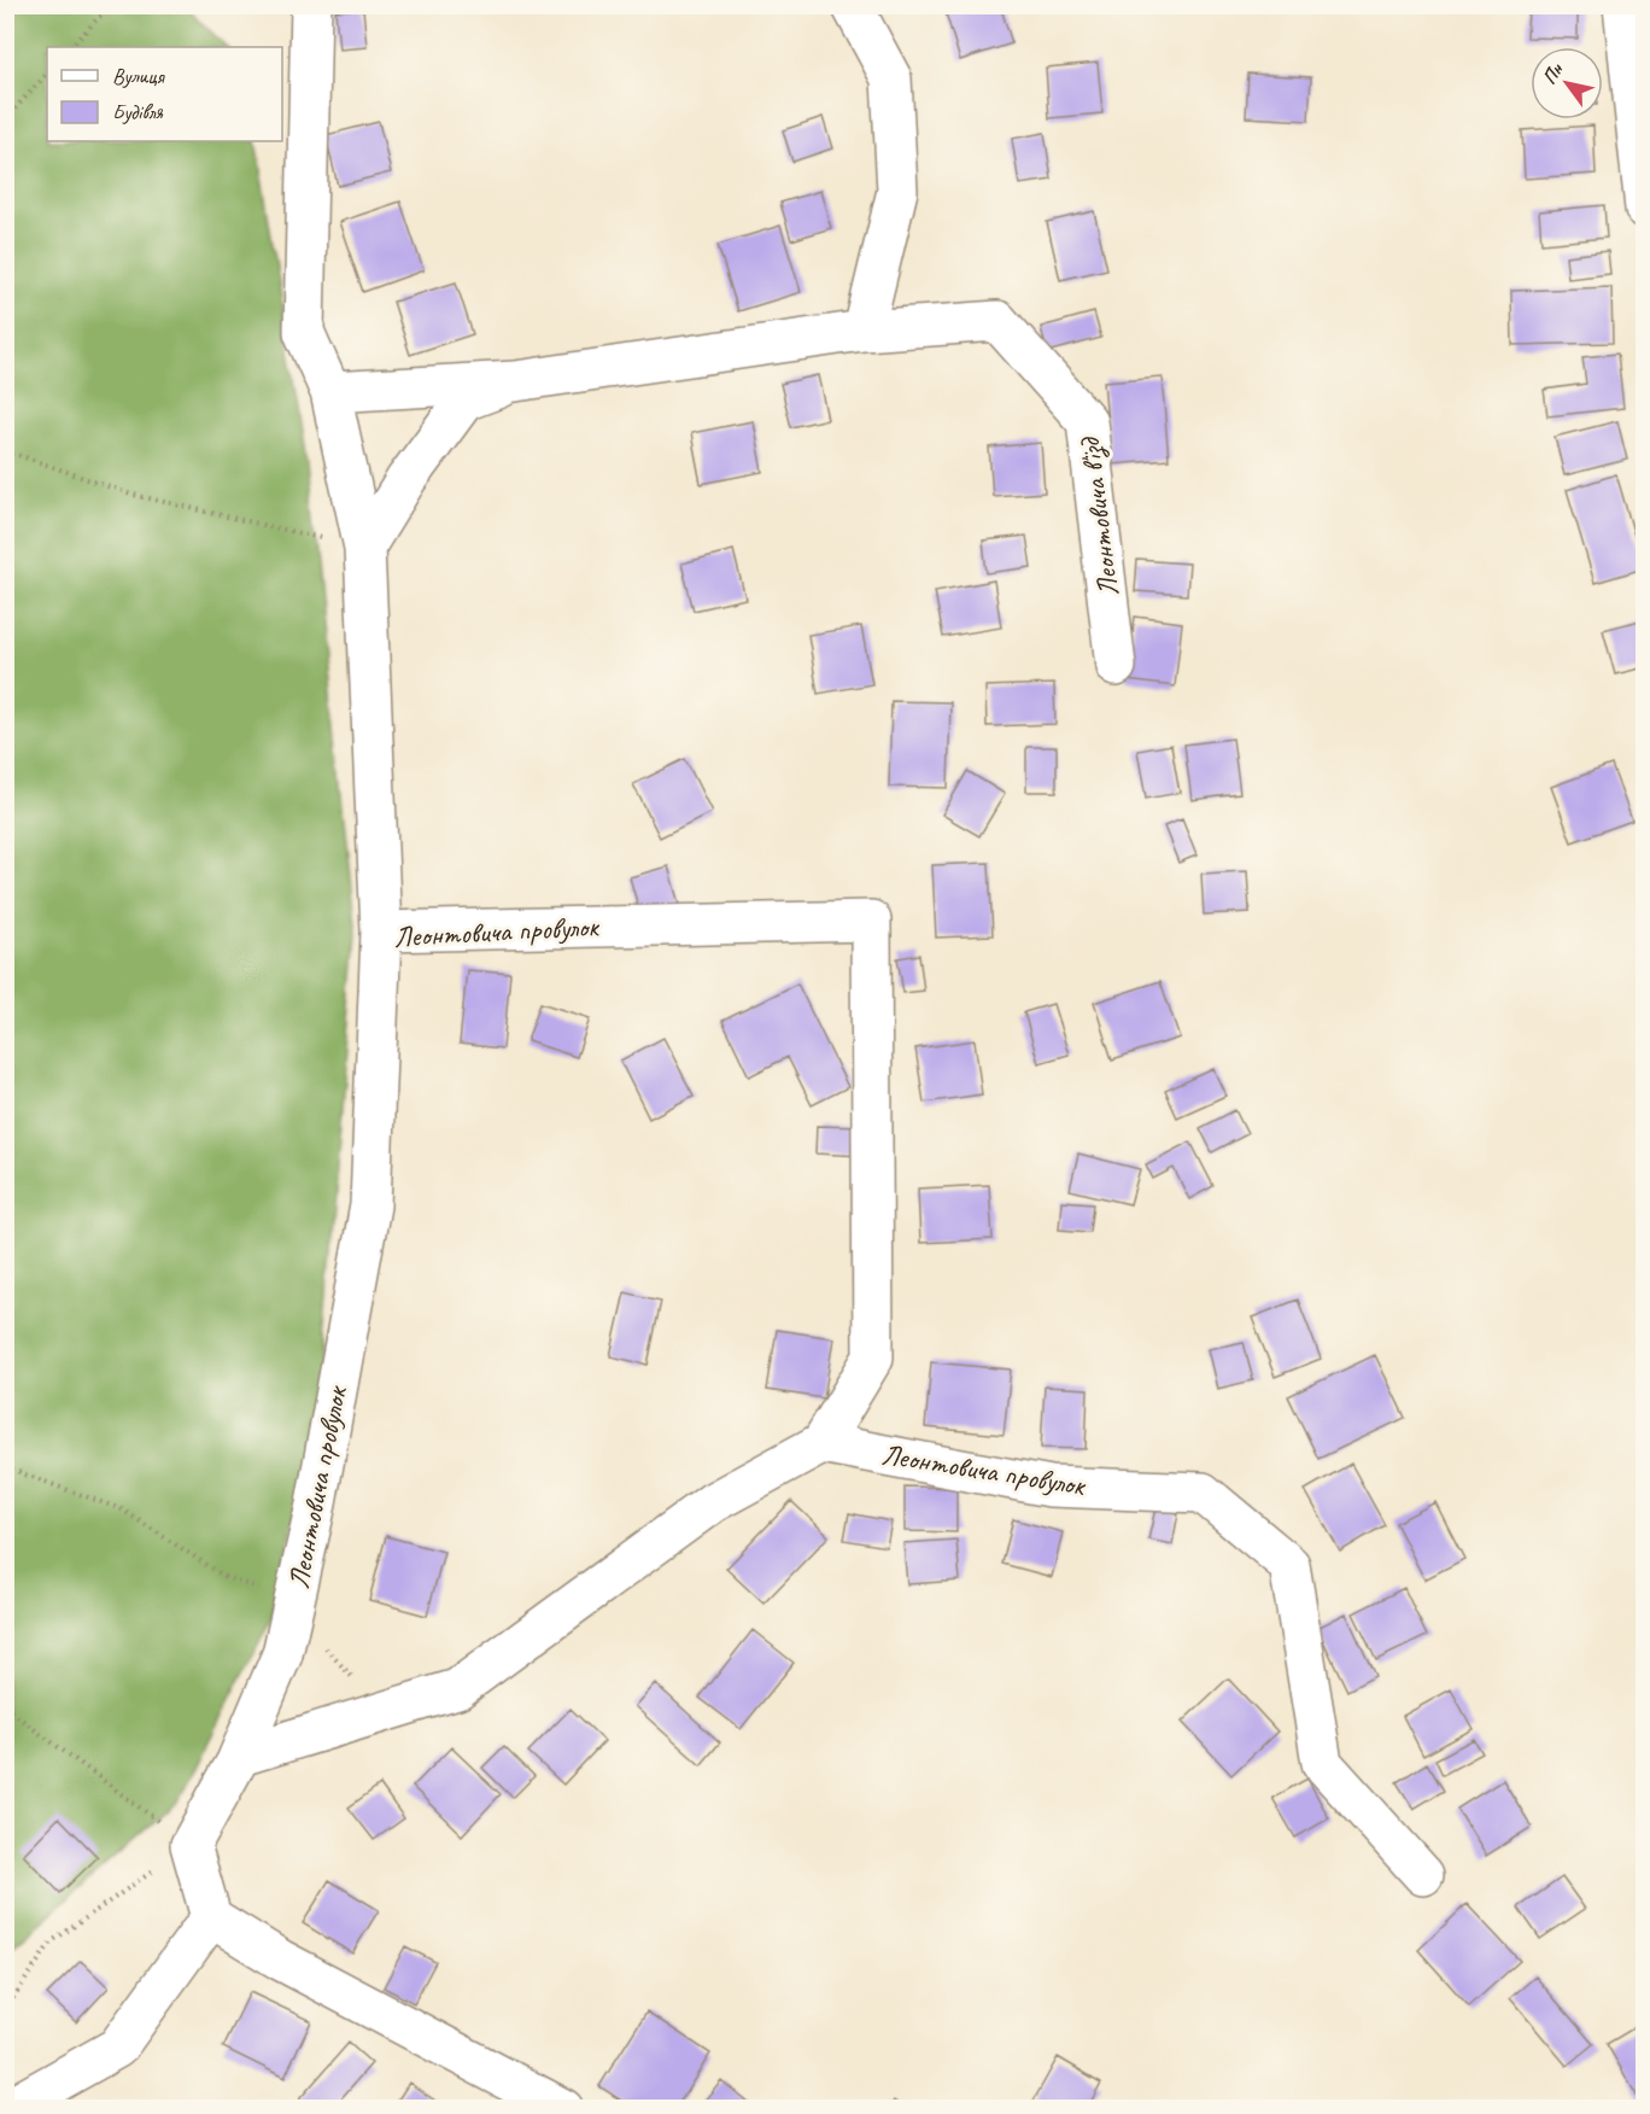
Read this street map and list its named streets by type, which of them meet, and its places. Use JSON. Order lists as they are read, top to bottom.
{
  "streets": {
    "street": ["Леонтовича в'їзд", "Леонтовича провулок"]
  },
  "legend": ["Вулиця", "Будівля"],
  "north": "top left"
}
